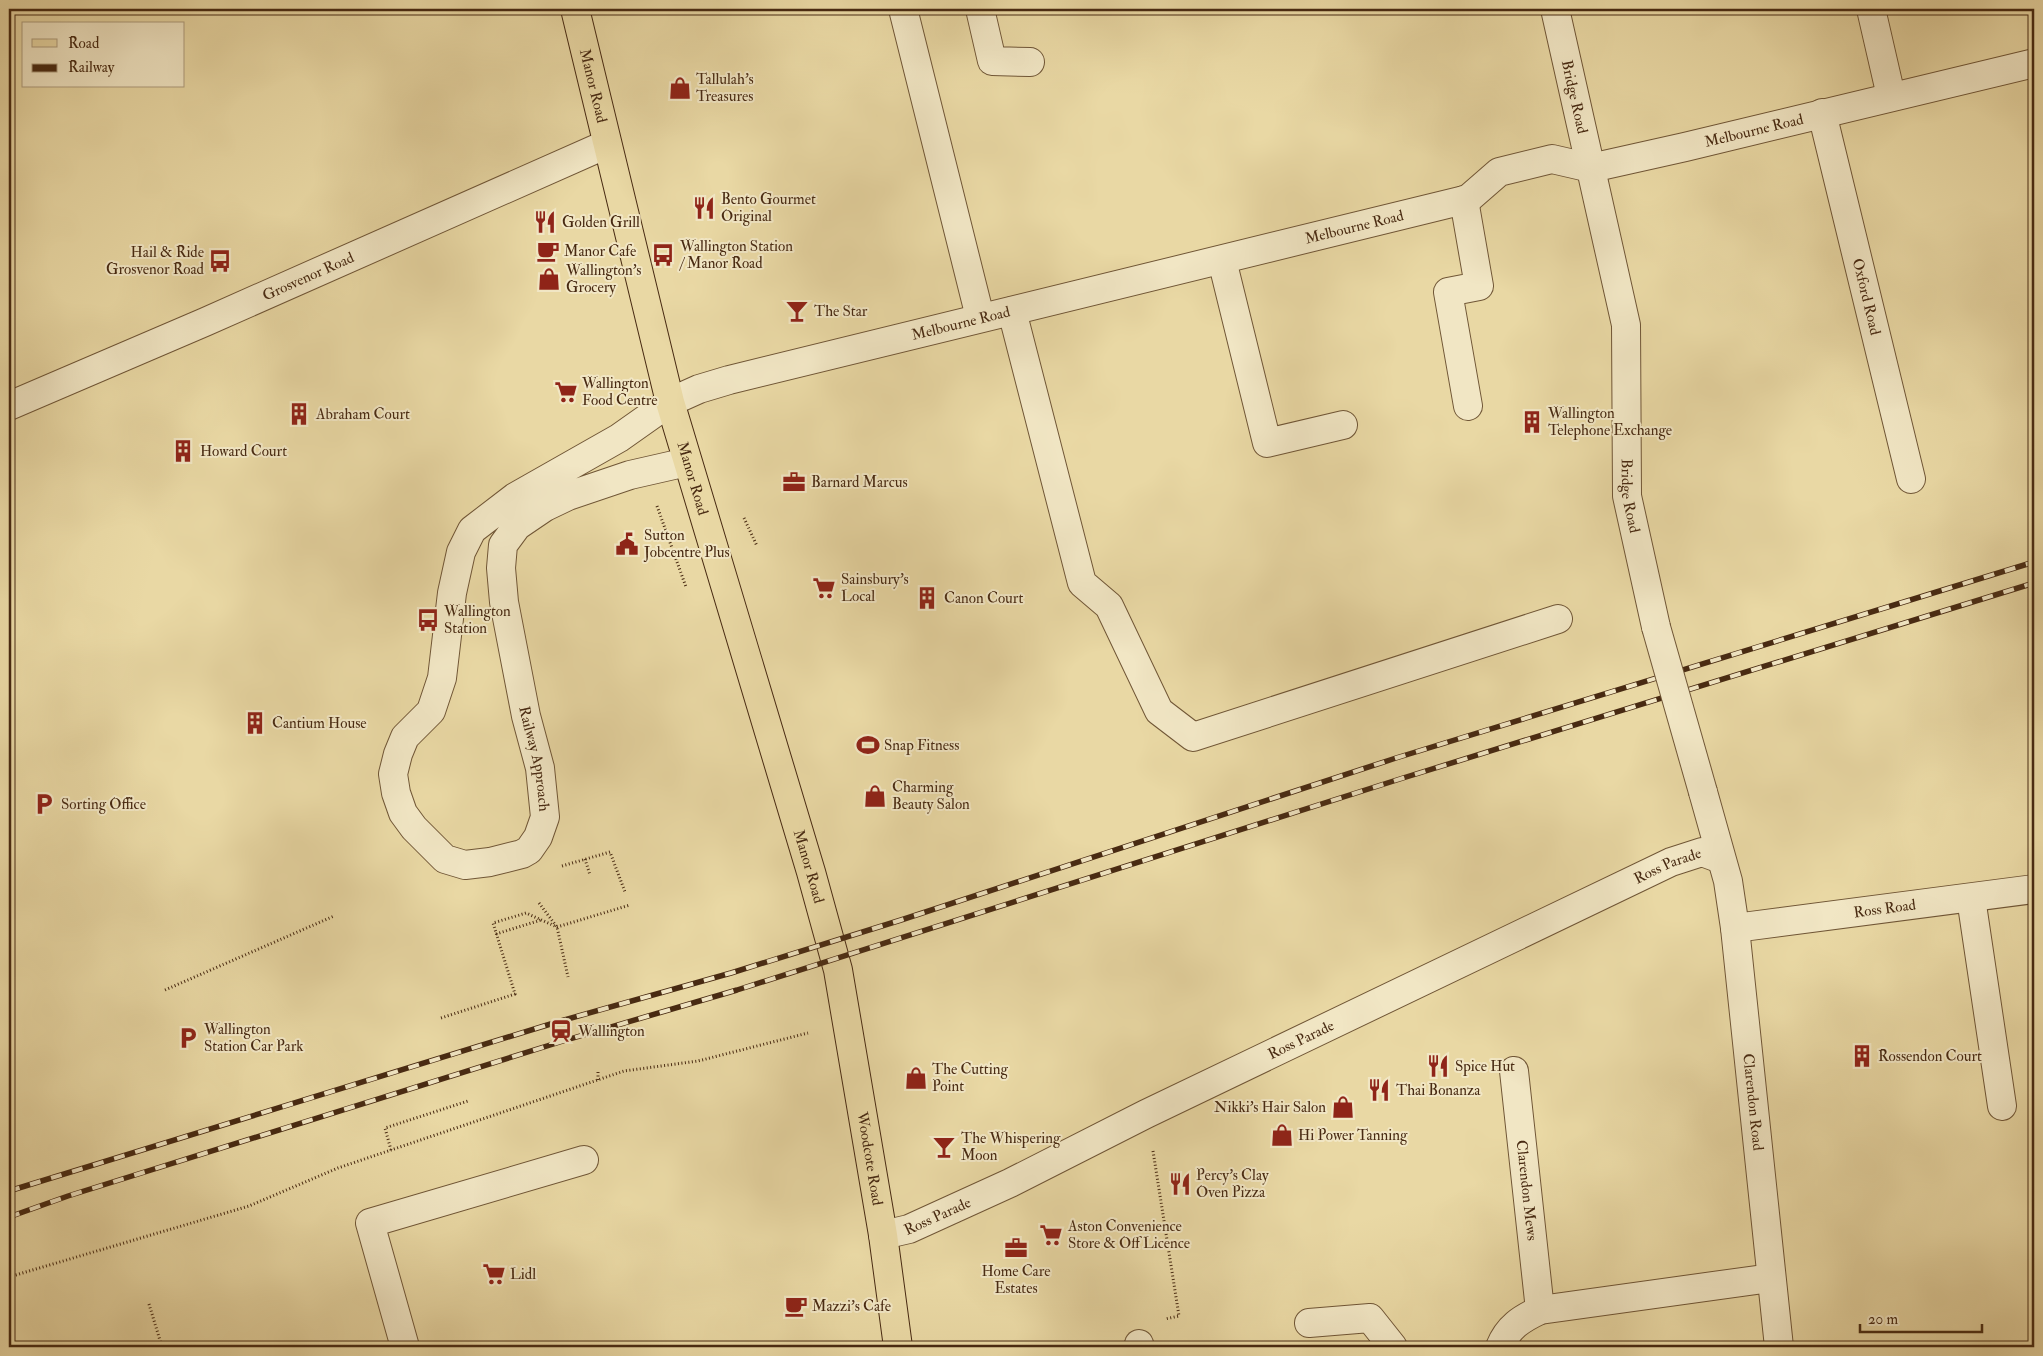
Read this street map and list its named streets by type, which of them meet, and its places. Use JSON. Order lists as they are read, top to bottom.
{
  "streets": {
    "main road": ["Manor Road", "Woodcote Road"],
    "street": [
      "Bridge Road",
      "Melbourne Road",
      "Grosvenor Road",
      "Oxford Road",
      "Railway Approach",
      "Ross Parade",
      "Ross Road",
      "Clarendon Road",
      "Clarendon Mews"
    ]
  },
  "crossings": [
    ["Manor Road", "Melbourne Road"],
    ["Manor Road", "Grosvenor Road"],
    ["Manor Road", "Railway Approach"],
    ["Manor Road", "Woodcote Road"],
    ["Bridge Road", "Melbourne Road"],
    ["Bridge Road", "Ross Parade"],
    ["Bridge Road", "Clarendon Road"],
    ["Melbourne Road", "Oxford Road"],
    ["Melbourne Road", "Railway Approach"],
    ["Ross Parade", "Clarendon Road"],
    ["Ross Parade", "Woodcote Road"],
    ["Ross Road", "Clarendon Road"]
  ],
  "places": {
    "shop": [
      "Tallulah's Treasures",
      "Wallington's Grocery",
      "Charming Beauty Salon",
      "The Cutting Point",
      "Nikki's Hair Salon",
      "Hi Power Tanning"
    ],
    "restaurant": [
      "Bento Gourmet Original",
      "Golden Grill",
      "Spice Hut",
      "Thai Bonanza",
      "Percy's Clay Oven Pizza"
    ],
    "cafe": ["Manor Cafe", "Mazzi's Cafe"],
    "bus stop": ["Wallington Station / Manor Road", "Hail & Ride Grosvenor Road", "Wallington Station"],
    "bar": ["The Star", "The Whispering Moon"],
    "supermarket": [
      "Wallington Food Centre",
      "Sainsbury's Local",
      "Aston Convenience Store & Off Licence",
      "Lidl"
    ],
    "building": [
      "Abraham Court",
      "Wallington Telephone Exchange",
      "Howard Court",
      "Canon Court",
      "Cantium House",
      "Rossendon Court"
    ],
    "office": ["Barnard Marcus", "Home Care Estates"],
    "public building": ["Sutton Jobcentre Plus"],
    "sports": ["Snap Fitness"],
    "parking": ["Sorting Office", "Wallington Station Car Park"],
    "station": ["Wallington"]
  },
  "legend": ["Road", "Railway"],
  "scale_bar": "20 m"
}
